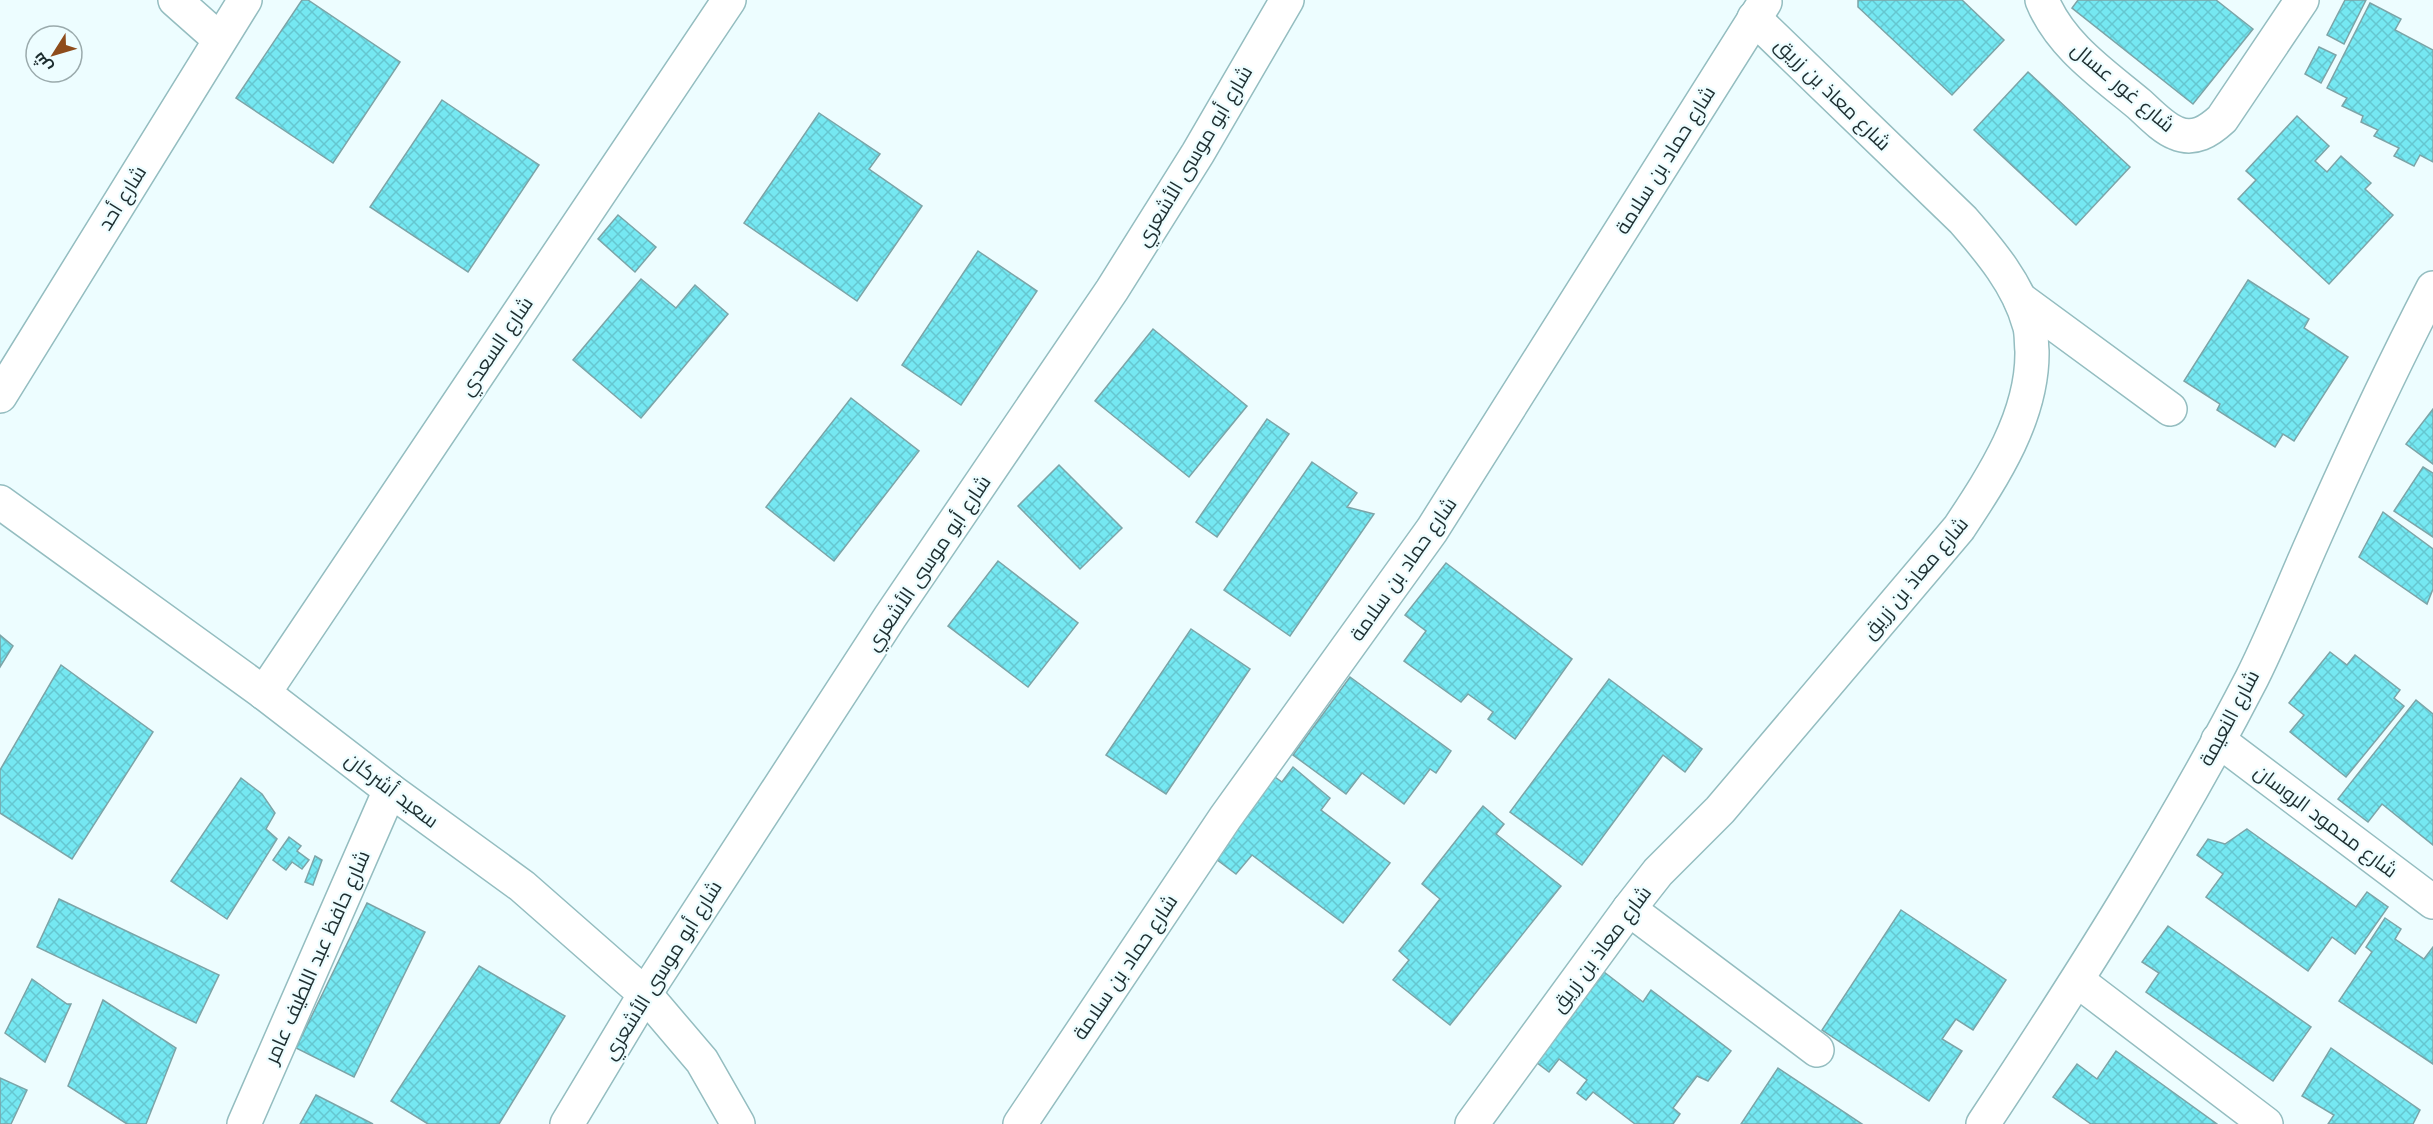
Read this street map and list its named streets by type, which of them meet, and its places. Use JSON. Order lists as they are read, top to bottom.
{
  "streets": {
    "street": [
      "شارع غور عسال",
      "شارع معاذ بن زريق",
      "شارع أبو موسى الأشعري",
      "شارع حماد بن سلامة",
      "شارع أحد",
      "شارع السعدي",
      "شارع النعيمة",
      "سعيد أشركان",
      "شارع محمود الروسان",
      "شارع حافظ عبد اللطيف عامر"
    ]
  },
  "crossings": [
    ["شارع معاذ بن زريق", "شارع حماد بن سلامة"],
    ["شارع أبو موسى الأشعري", "سعيد أشركان"],
    ["شارع السعدي", "سعيد أشركان"],
    ["شارع النعيمة", "شارع محمود الروسان"],
    ["سعيد أشركان", "شارع حافظ عبد اللطيف عامر"]
  ],
  "north": "bottom left"
}
